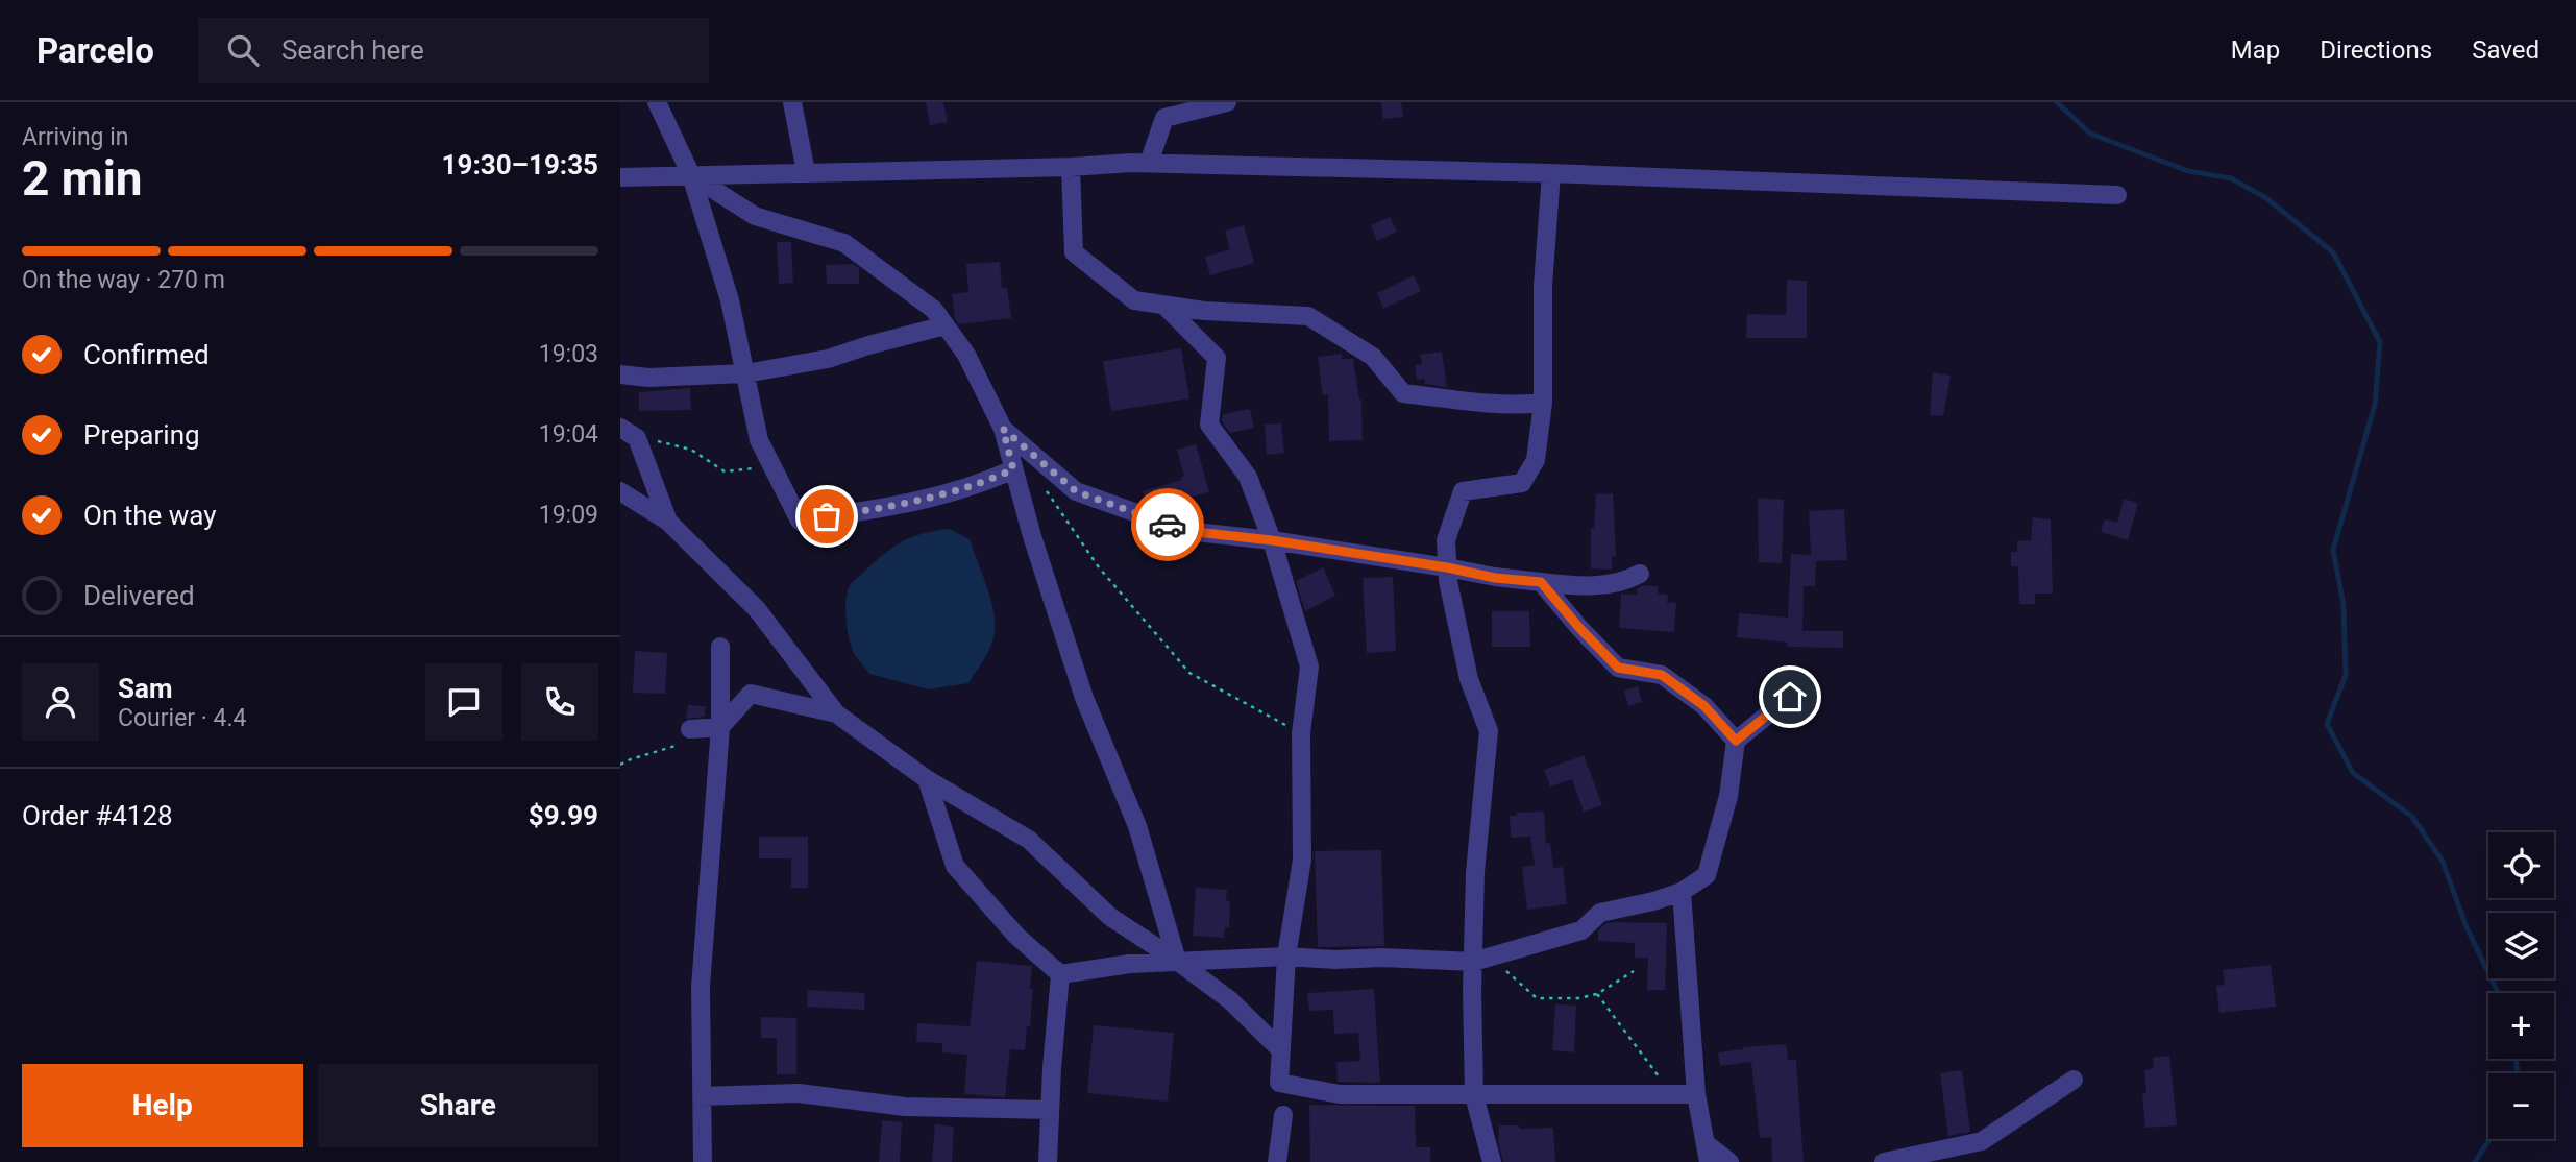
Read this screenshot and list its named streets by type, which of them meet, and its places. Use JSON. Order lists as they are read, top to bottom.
{
  "page": {
    "header": "Parcelo",
    "search": "Search here",
    "nav": ["Map", "Directions", "Saved"],
    "heading": ["2 min", "Arriving in", "19:30–19:35"],
    "panel": [
      "Sam",
      "Courier · 4.4",
      "Order #4128",
      "$9.99"
    ],
    "bar": "On the way · 270 m",
    "list": [
      ["Confirmed", "19:03"],
      ["Preparing", "19:04"],
      ["On the way", "19:09"],
      "Delivered"
    ],
    "map_buttons": ["+", "−"],
    "buttons": ["Help", "Share"]
  }
}
